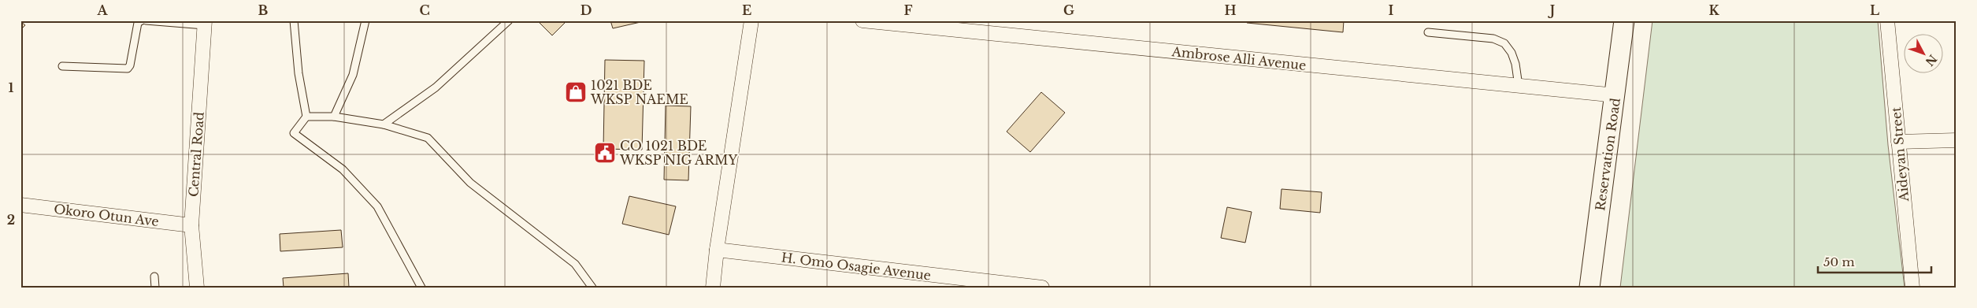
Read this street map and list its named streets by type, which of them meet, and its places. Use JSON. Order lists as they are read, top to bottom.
{
  "streets": {
    "street": [
      "Ambrose Alli Avenue",
      "Central Road",
      "Reservation Road",
      "Aideyan Street",
      "Okoro Otun Ave",
      "H. Omo Osagie Avenue"
    ]
  },
  "crossings": [
    ["Ambrose Alli Avenue", "Reservation Road"],
    ["Central Road", "Okoro Otun Ave"]
  ],
  "places": {
    "shop": ["1021 BDE WKSP NAEME"],
    "public building": ["CO 1021 BDE WKSP NIG ARMY"]
  },
  "scale_bar": "50 m",
  "north": "bottom right",
  "grid": {
    "columns": [
      "A",
      "B",
      "C",
      "D",
      "E",
      "F",
      "G",
      "H",
      "I",
      "J",
      "K",
      "L"
    ],
    "rows": ["1", "2"]
  }
}
